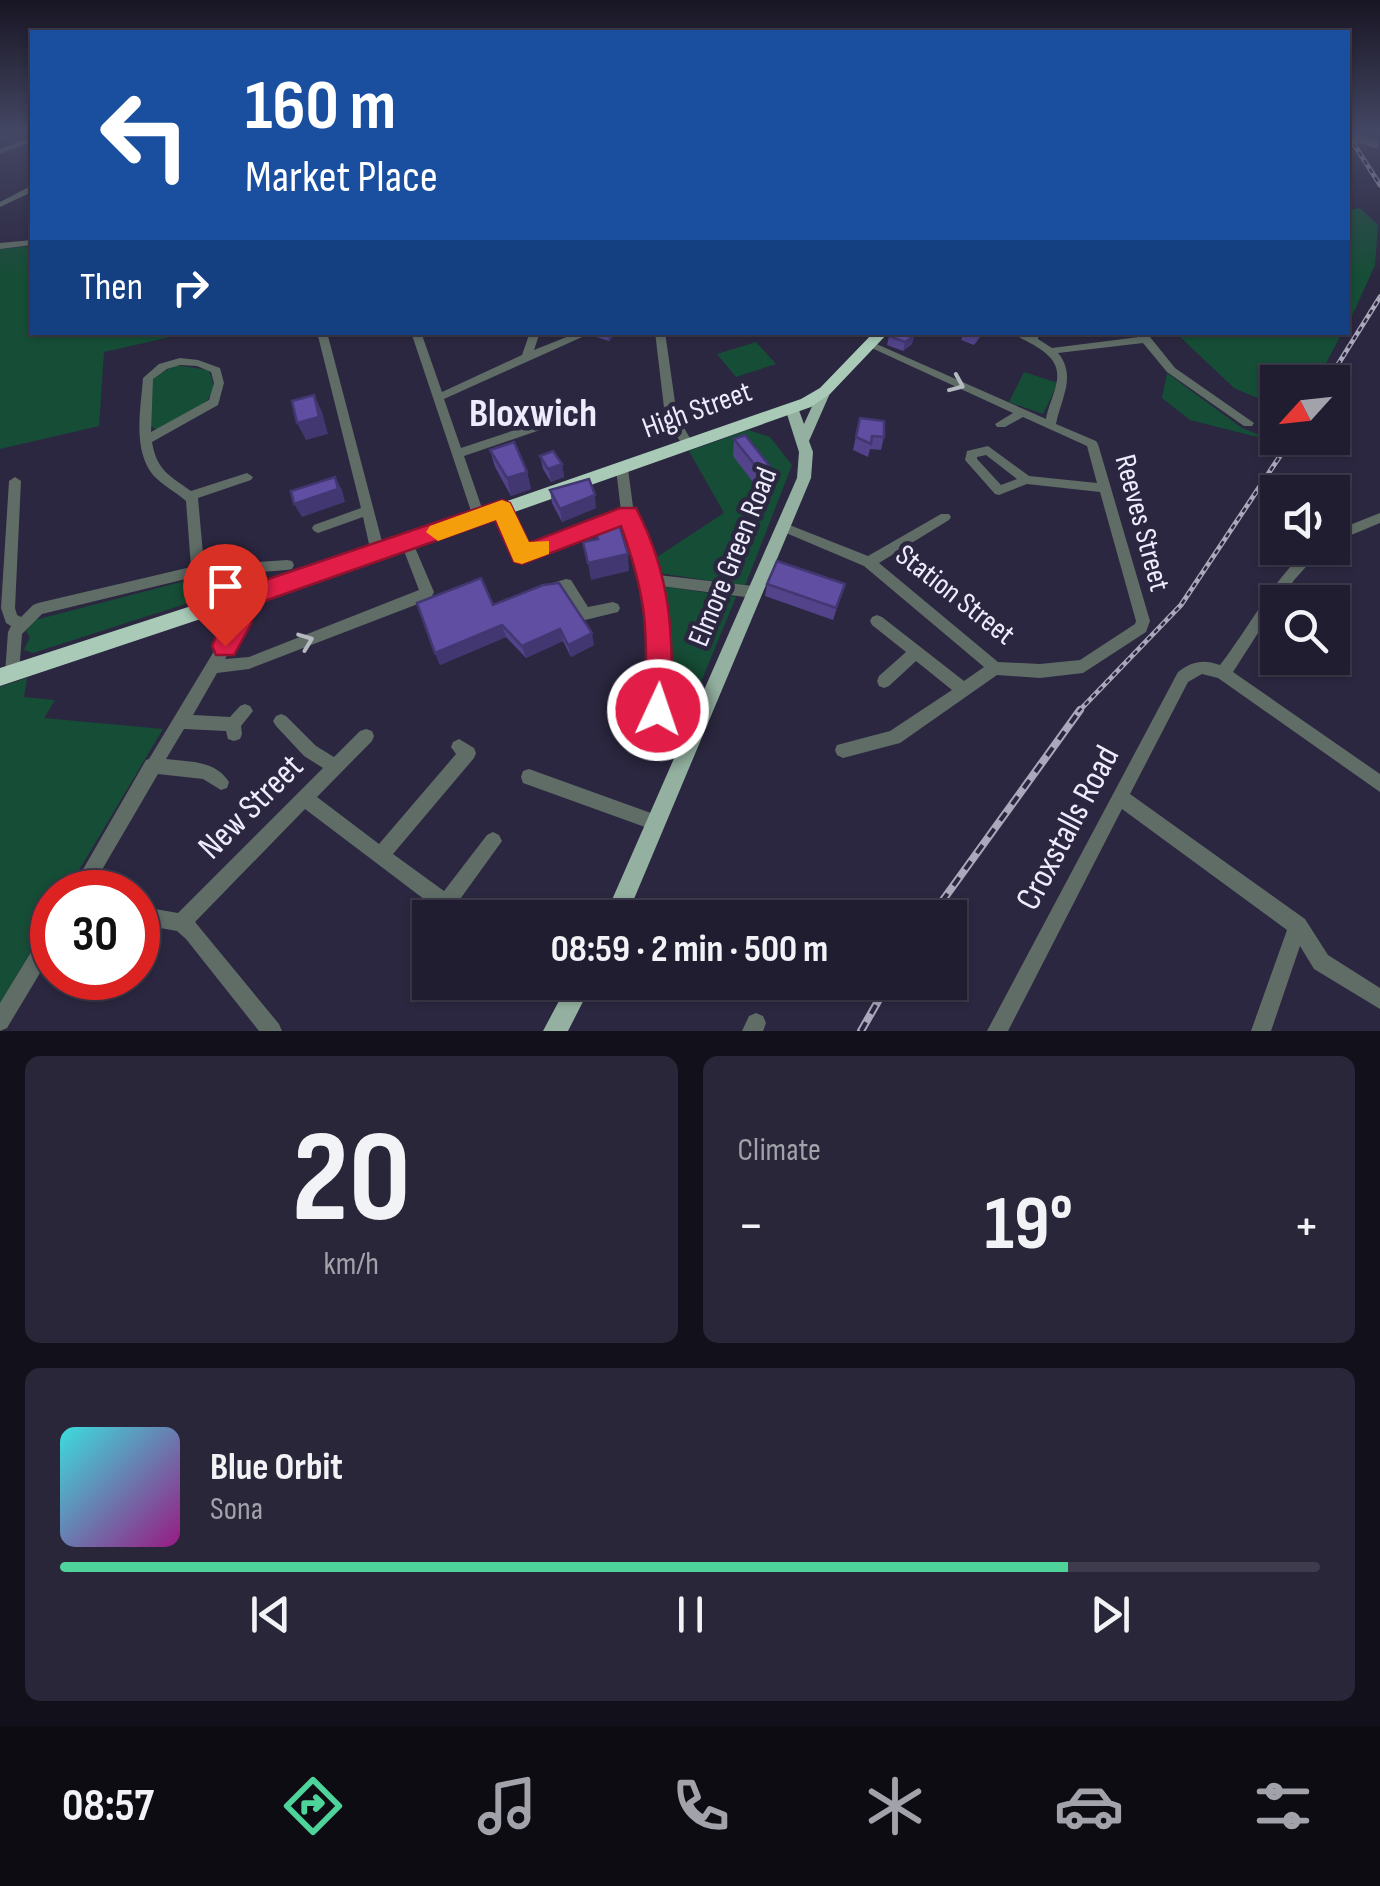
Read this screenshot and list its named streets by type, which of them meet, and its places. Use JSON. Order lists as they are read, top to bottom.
{
  "streets": {
    "highway": ["High Street"],
    "main road": ["Elmore Green Road"],
    "street": [
      "Reeves Street",
      "Station Street",
      "New Street",
      "Croxstalls Road"
    ]
  },
  "crossings": [
    ["High Street", "Reeves Street"],
    ["High Street", "Elmore Green Road"],
    ["Reeves Street", "Station Street"],
    ["Elmore Green Road", "Station Street"]
  ],
  "one_way": ["Reeves Street"],
  "districts": ["Bloxwich"],
  "north": "bottom left",
  "page": {
    "turn": ["160 m", "Market Place"],
    "then": "Then",
    "limit": "30",
    "trip": "08:59 · 2 min · 500 m",
    "tile": [
      ["20", "km/h"],
      "Climate"
    ],
    "heat": ["−", "19°", "+"],
    "song": ["Blue Orbit", "Sona"],
    "tabs": "08:57"
  }
}
